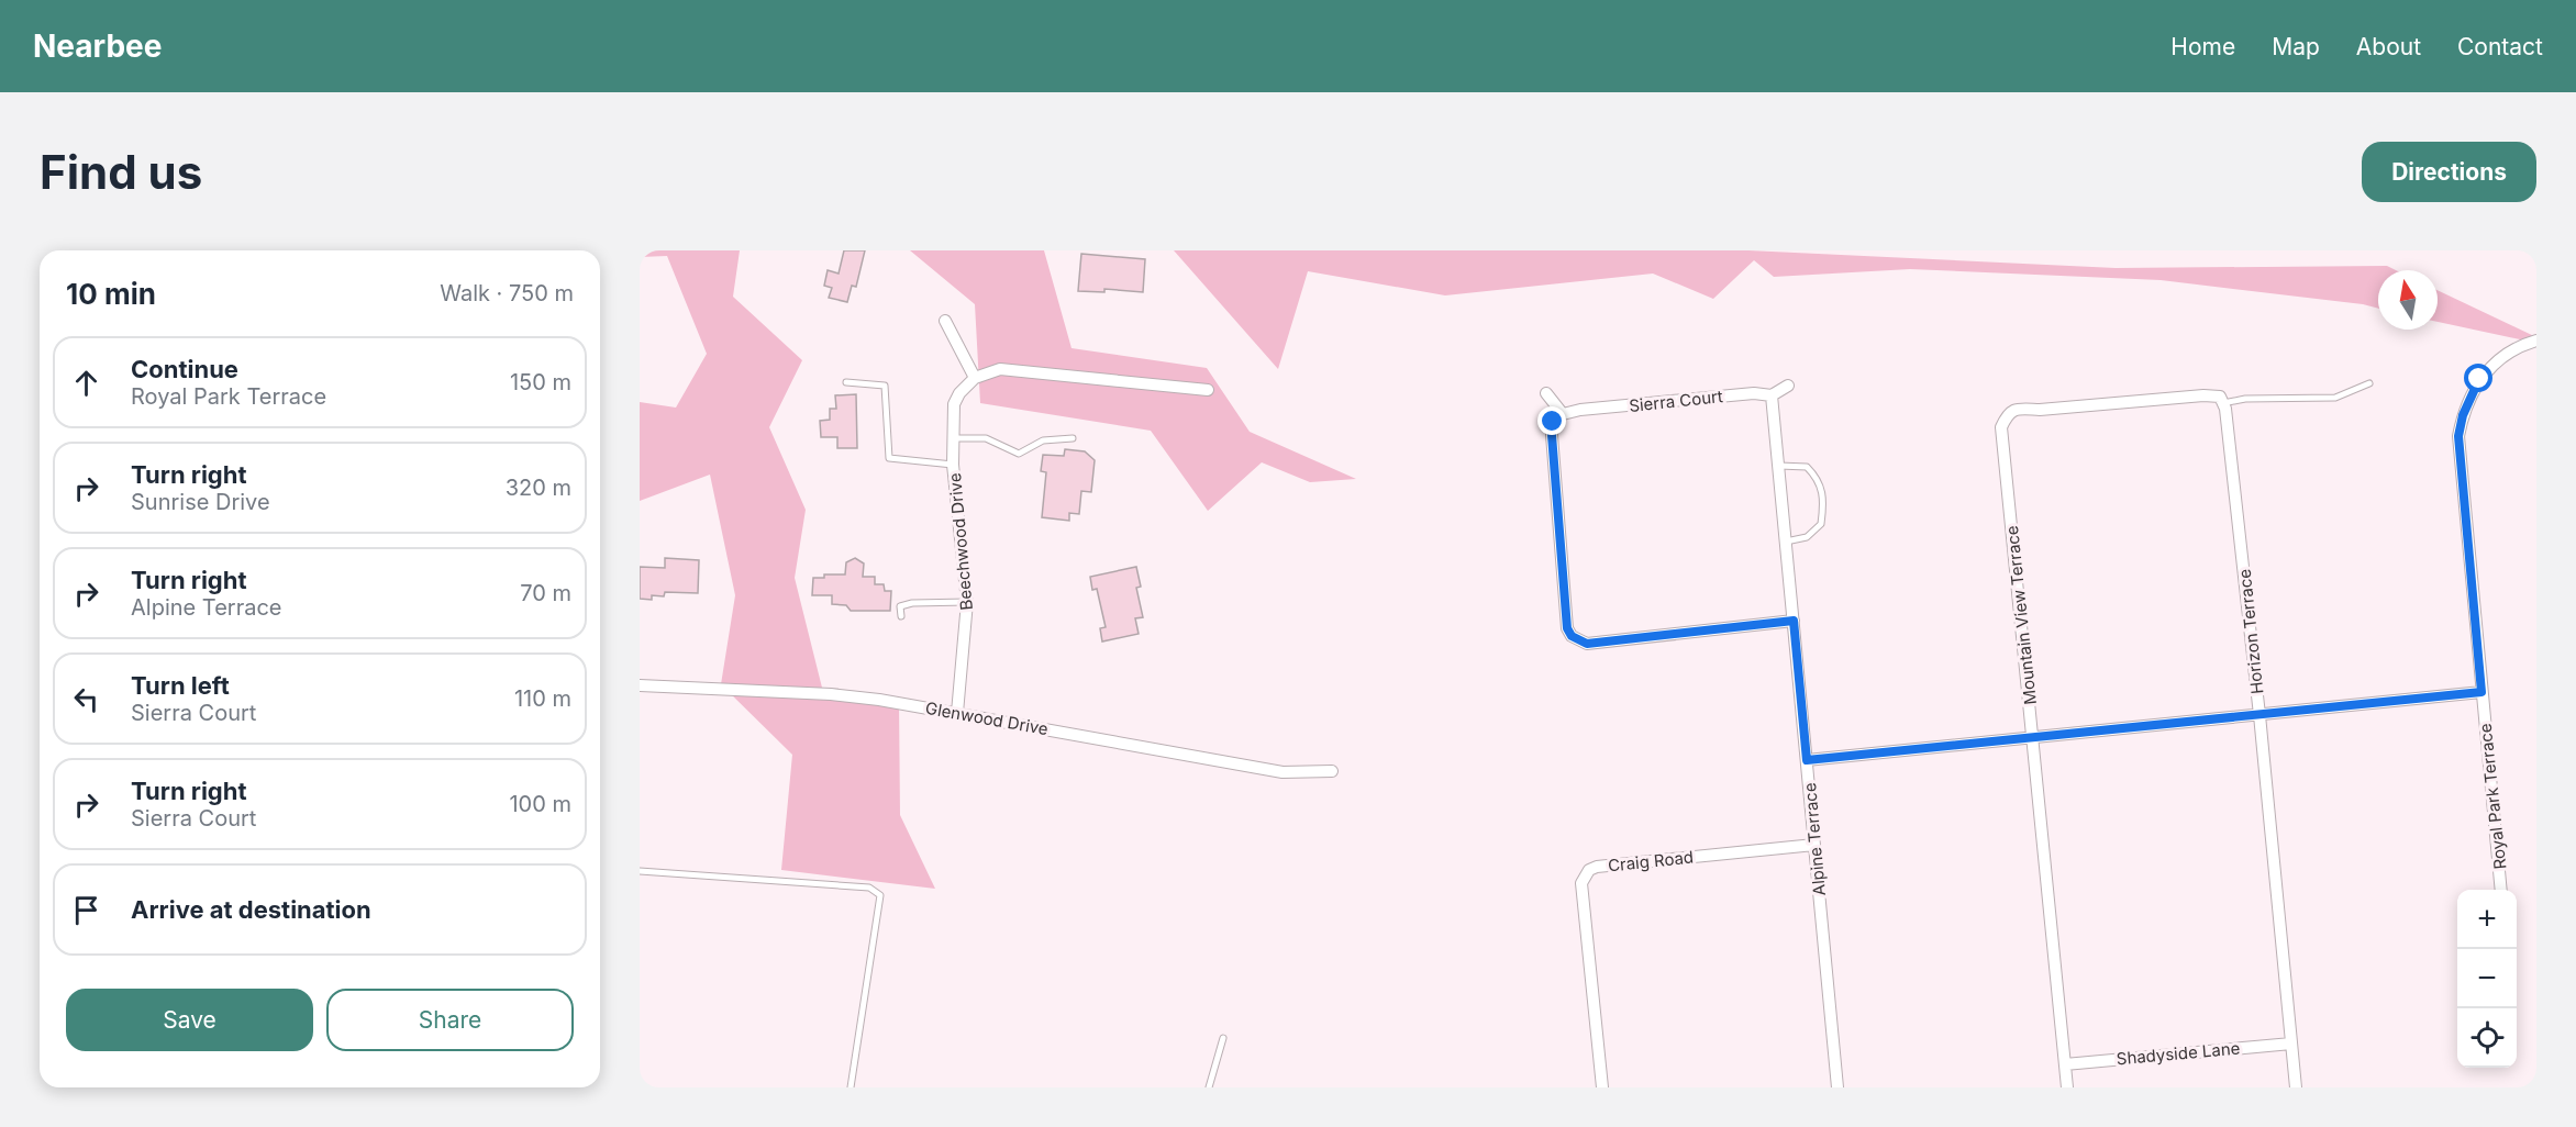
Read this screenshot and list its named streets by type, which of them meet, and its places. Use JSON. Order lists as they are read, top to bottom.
{
  "streets": {
    "street": [
      "Sierra Court",
      "Beechwood Drive",
      "Mountain View Terrace",
      "Horizon Terrace",
      "Glenwood Drive",
      "Royal Park Terrace",
      "Alpine Terrace",
      "Craig Road",
      "Shadyside Lane"
    ]
  },
  "crossings": [
    ["Sierra Court", "Alpine Terrace"],
    ["Beechwood Drive", "Glenwood Drive"],
    ["Mountain View Terrace", "Horizon Terrace"],
    ["Mountain View Terrace", "Shadyside Lane"],
    ["Horizon Terrace", "Shadyside Lane"],
    ["Alpine Terrace", "Craig Road"]
  ],
  "north": "top",
  "page": {
    "header": "Nearbee",
    "nav": [
      "Home",
      "Map",
      "About",
      "Contact"
    ],
    "buttons": [
      "Directions",
      ["Save", "Share"]
    ],
    "title": "Find us",
    "heading": ["10 min", "Walk · 750 m"],
    "list": [
      ["Continue", "Royal Park Terrace", "150 m"],
      ["Turn right", "Sunrise Drive", "320 m"],
      ["Turn right", "Alpine Terrace", "70 m"],
      ["Turn left", "Sierra Court", "110 m"],
      ["Turn right", "Sierra Court", "100 m"],
      "Arrive at destination"
    ],
    "map_buttons": ["+", "−"]
  }
}
